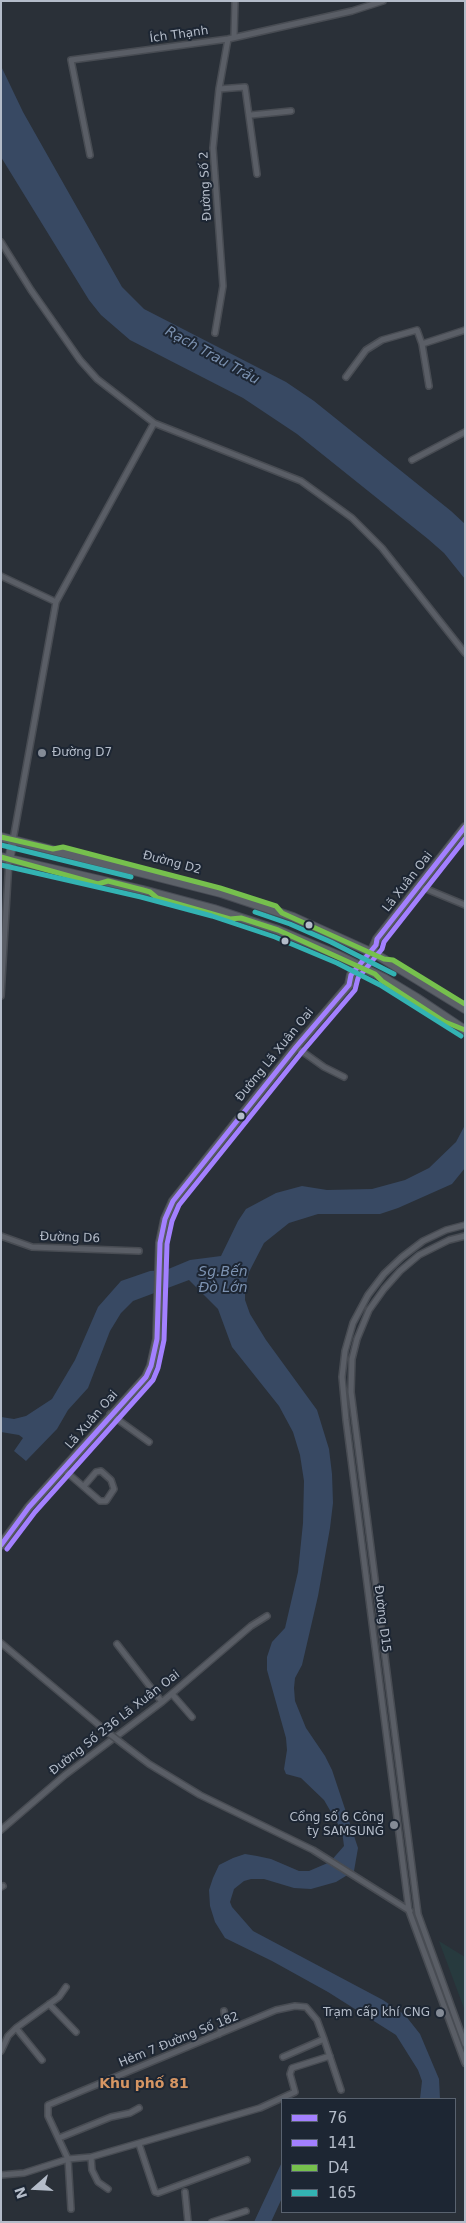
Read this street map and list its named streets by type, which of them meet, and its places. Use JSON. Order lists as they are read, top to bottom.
{
  "streets": {
    "main road": ["Đường D2", "Lã Xuân Oai", "Đường Lã Xuân Oai"],
    "street": [
      "Ích Thạnh",
      "Đường Số 2",
      "Đường D6",
      "Đường D15",
      "Đường Số 236 Lã Xuân Oai",
      "Hẻm 7 Đường Số 182"
    ]
  },
  "crossings": [
    ["Ích Thạnh", "Đường Số 2"],
    ["Đường D2", "Lã Xuân Oai"],
    ["Lã Xuân Oai", "Đường Lã Xuân Oai"]
  ],
  "districts": ["Khu phố 81"],
  "water": ["Rạch Trau Trảu", "Sg.Bến Đò Lớn"],
  "places": ["Đường D7", "Cổng số 6 Công ty SAMSUNG", "Trạm cấp khí CNG"],
  "lines": [
    "transit line 76",
    "transit line D4",
    "transit line 141",
    "transit line 165"
  ],
  "legend": [
    "76",
    "141",
    "D4",
    "165"
  ],
  "north": "left"
}
